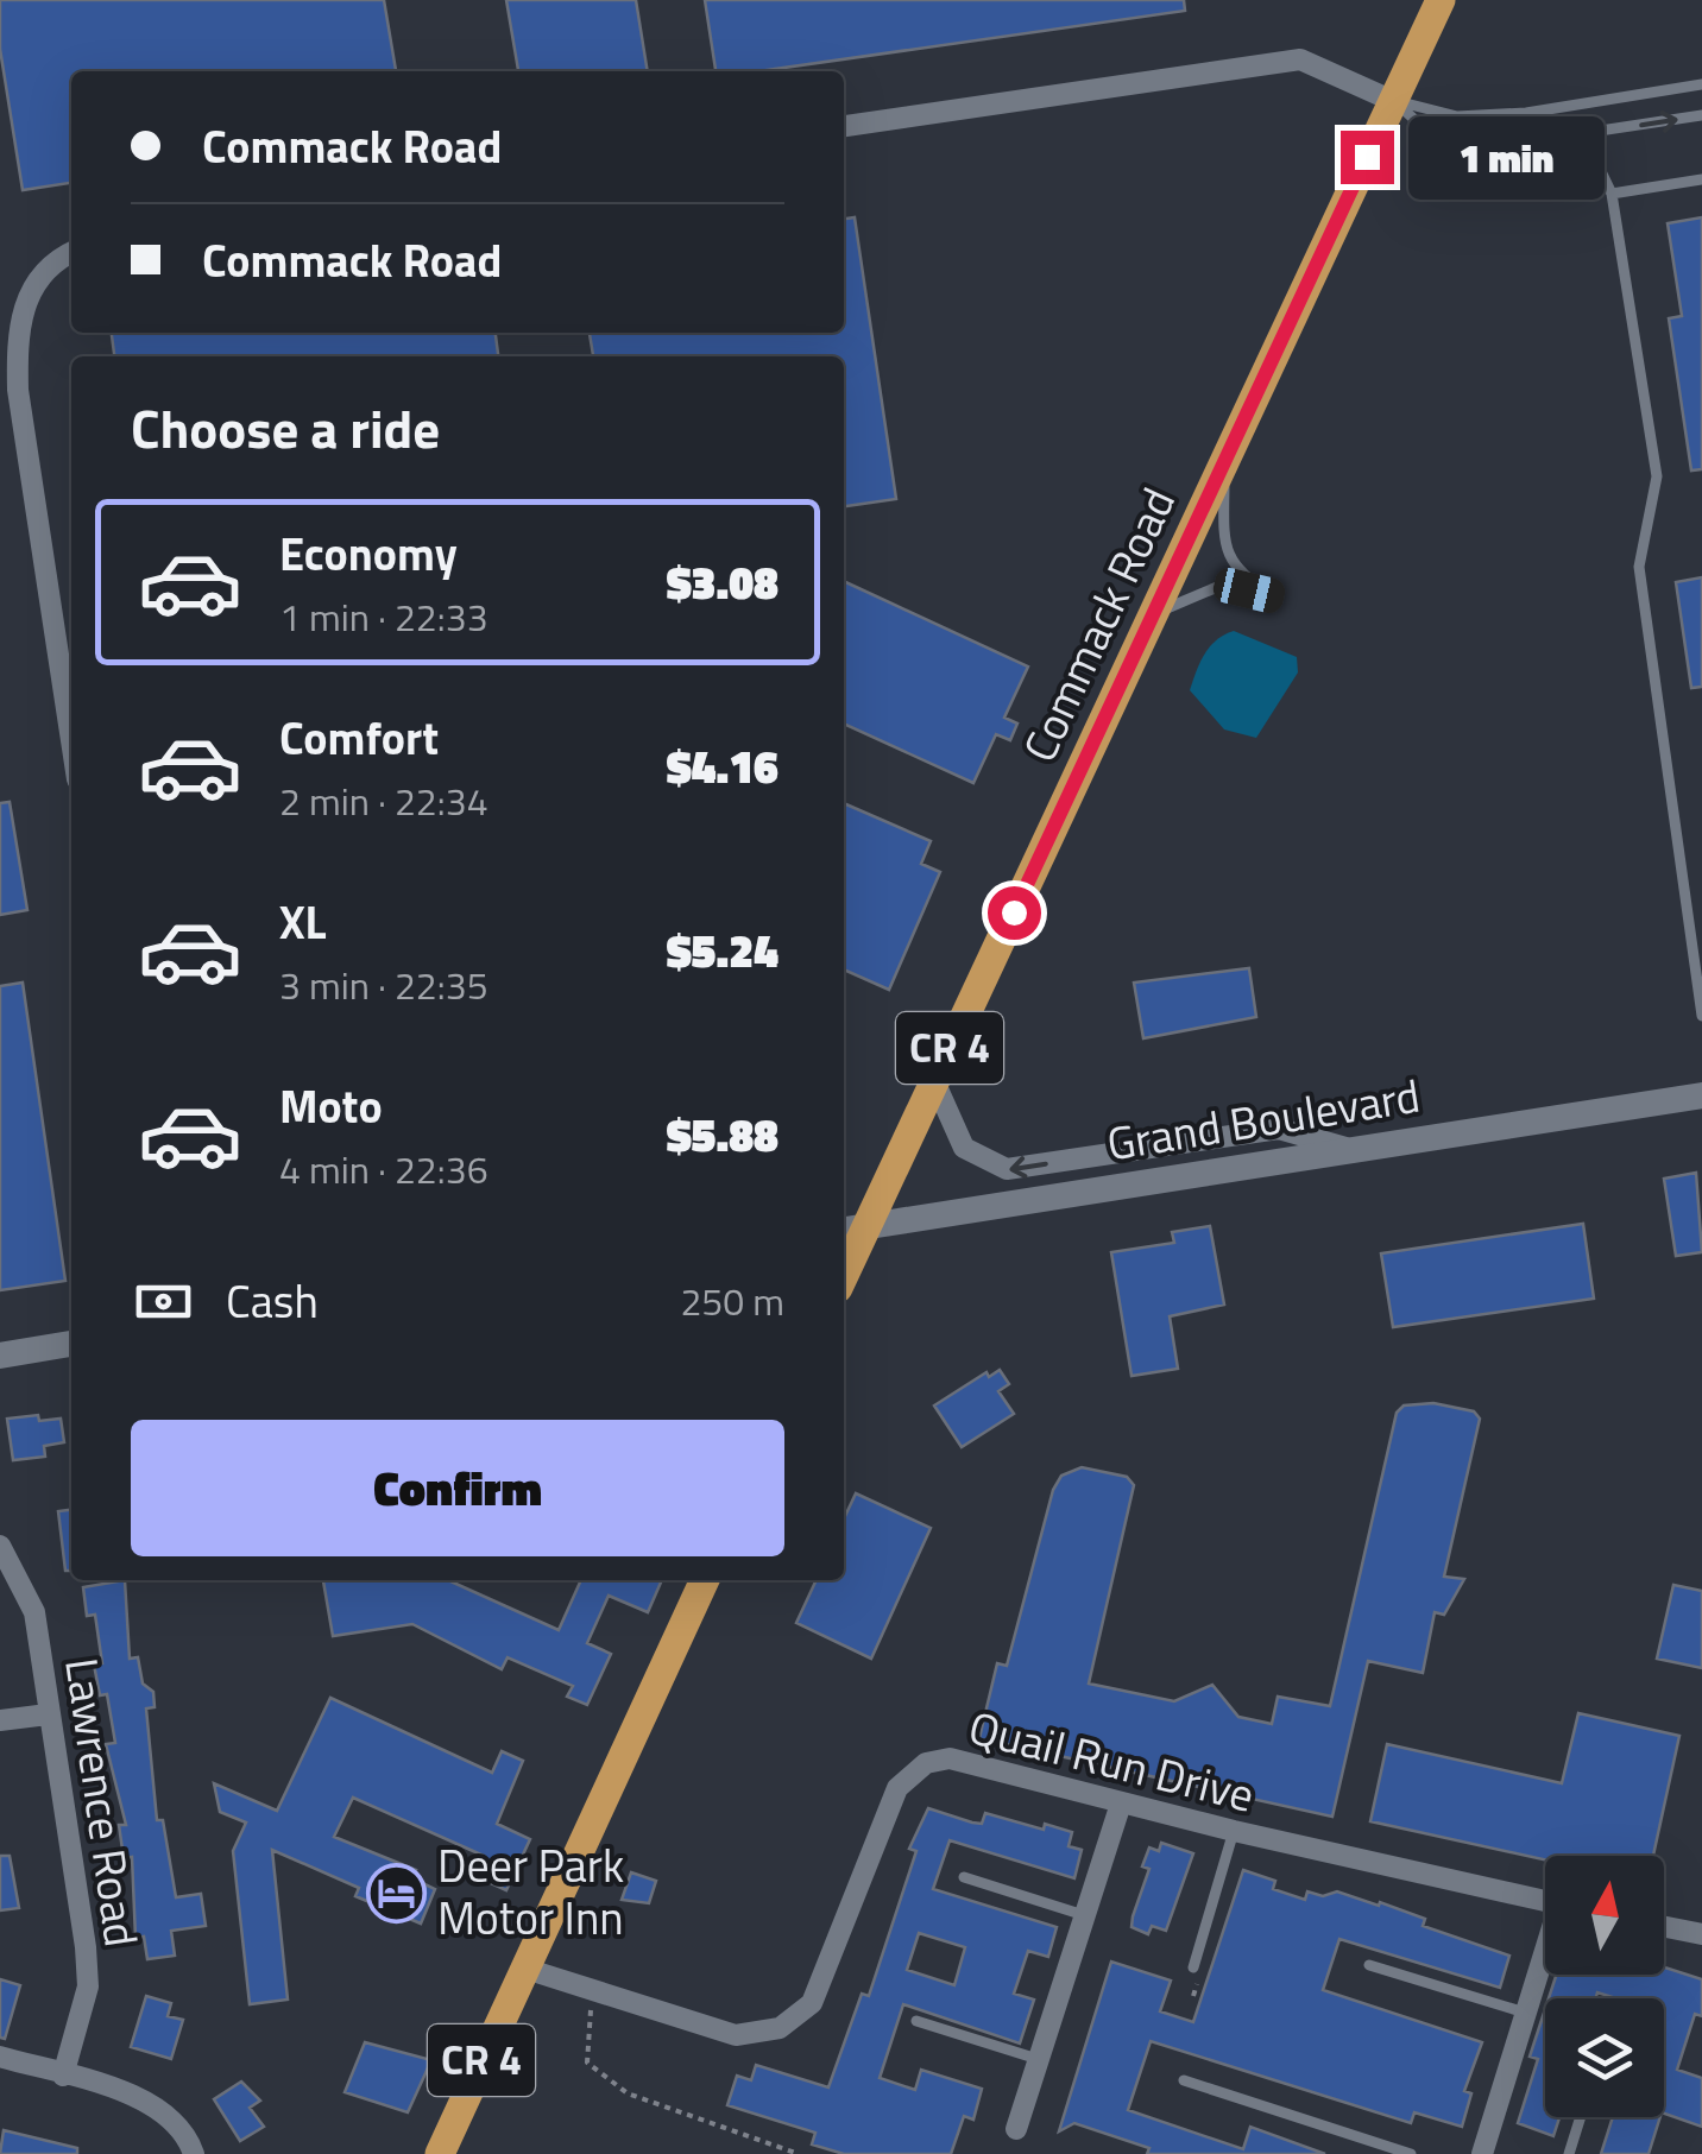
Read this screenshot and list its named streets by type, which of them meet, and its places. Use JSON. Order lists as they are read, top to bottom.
{
  "streets": {
    "main road": ["Commack Road", "CR 4"],
    "street": ["Grand Boulevard", "Quail Run Drive", "Lawrence Road"]
  },
  "crossings": [
    ["Commack Road", "Grand Boulevard"],
    ["CR 4", "Quail Run Drive"]
  ],
  "places": {
    "hotel": ["Deer Park Motor Inn"]
  },
  "north": "top",
  "page": {
    "banner": ["Commack Road", "Commack Road"],
    "bubble": "1 min",
    "heading": "Choose a ride",
    "list": [
      {
        "name": "Economy",
        "note": "1 min · 22:33",
        "value": "$3.08"
      },
      {
        "name": "Comfort",
        "note": "2 min · 22:34",
        "value": "$4.16"
      },
      {
        "name": "XL",
        "note": "3 min · 22:35",
        "value": "$5.24"
      },
      {
        "name": "Moto",
        "note": "4 min · 22:36",
        "value": "$5.88"
      }
    ],
    "pay": ["Cash", "250 m"],
    "buttons": "Confirm"
  }
}
